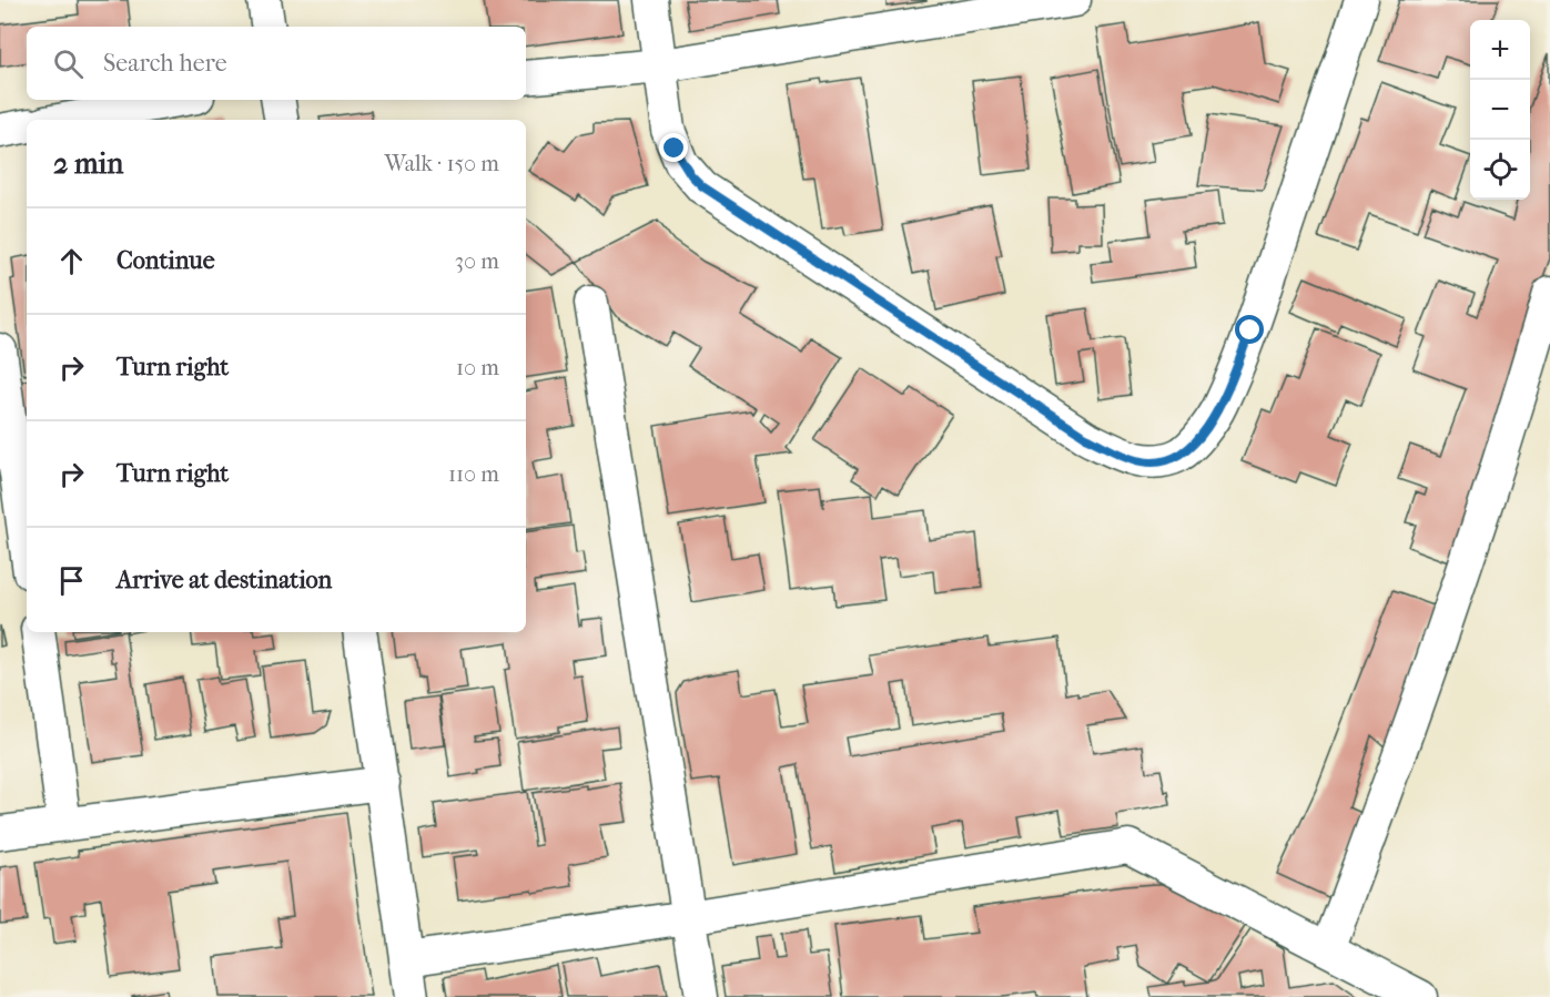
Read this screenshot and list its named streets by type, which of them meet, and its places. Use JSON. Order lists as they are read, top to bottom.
{
  "page": {
    "map_buttons": ["+", "−"],
    "search": "Search here",
    "heading": ["2 min", "Walk · 150 m"],
    "list": [
      ["Continue", "30 m"],
      ["Turn right", "10 m"],
      ["Turn right", "110 m"],
      "Arrive at destination"
    ]
  }
}
